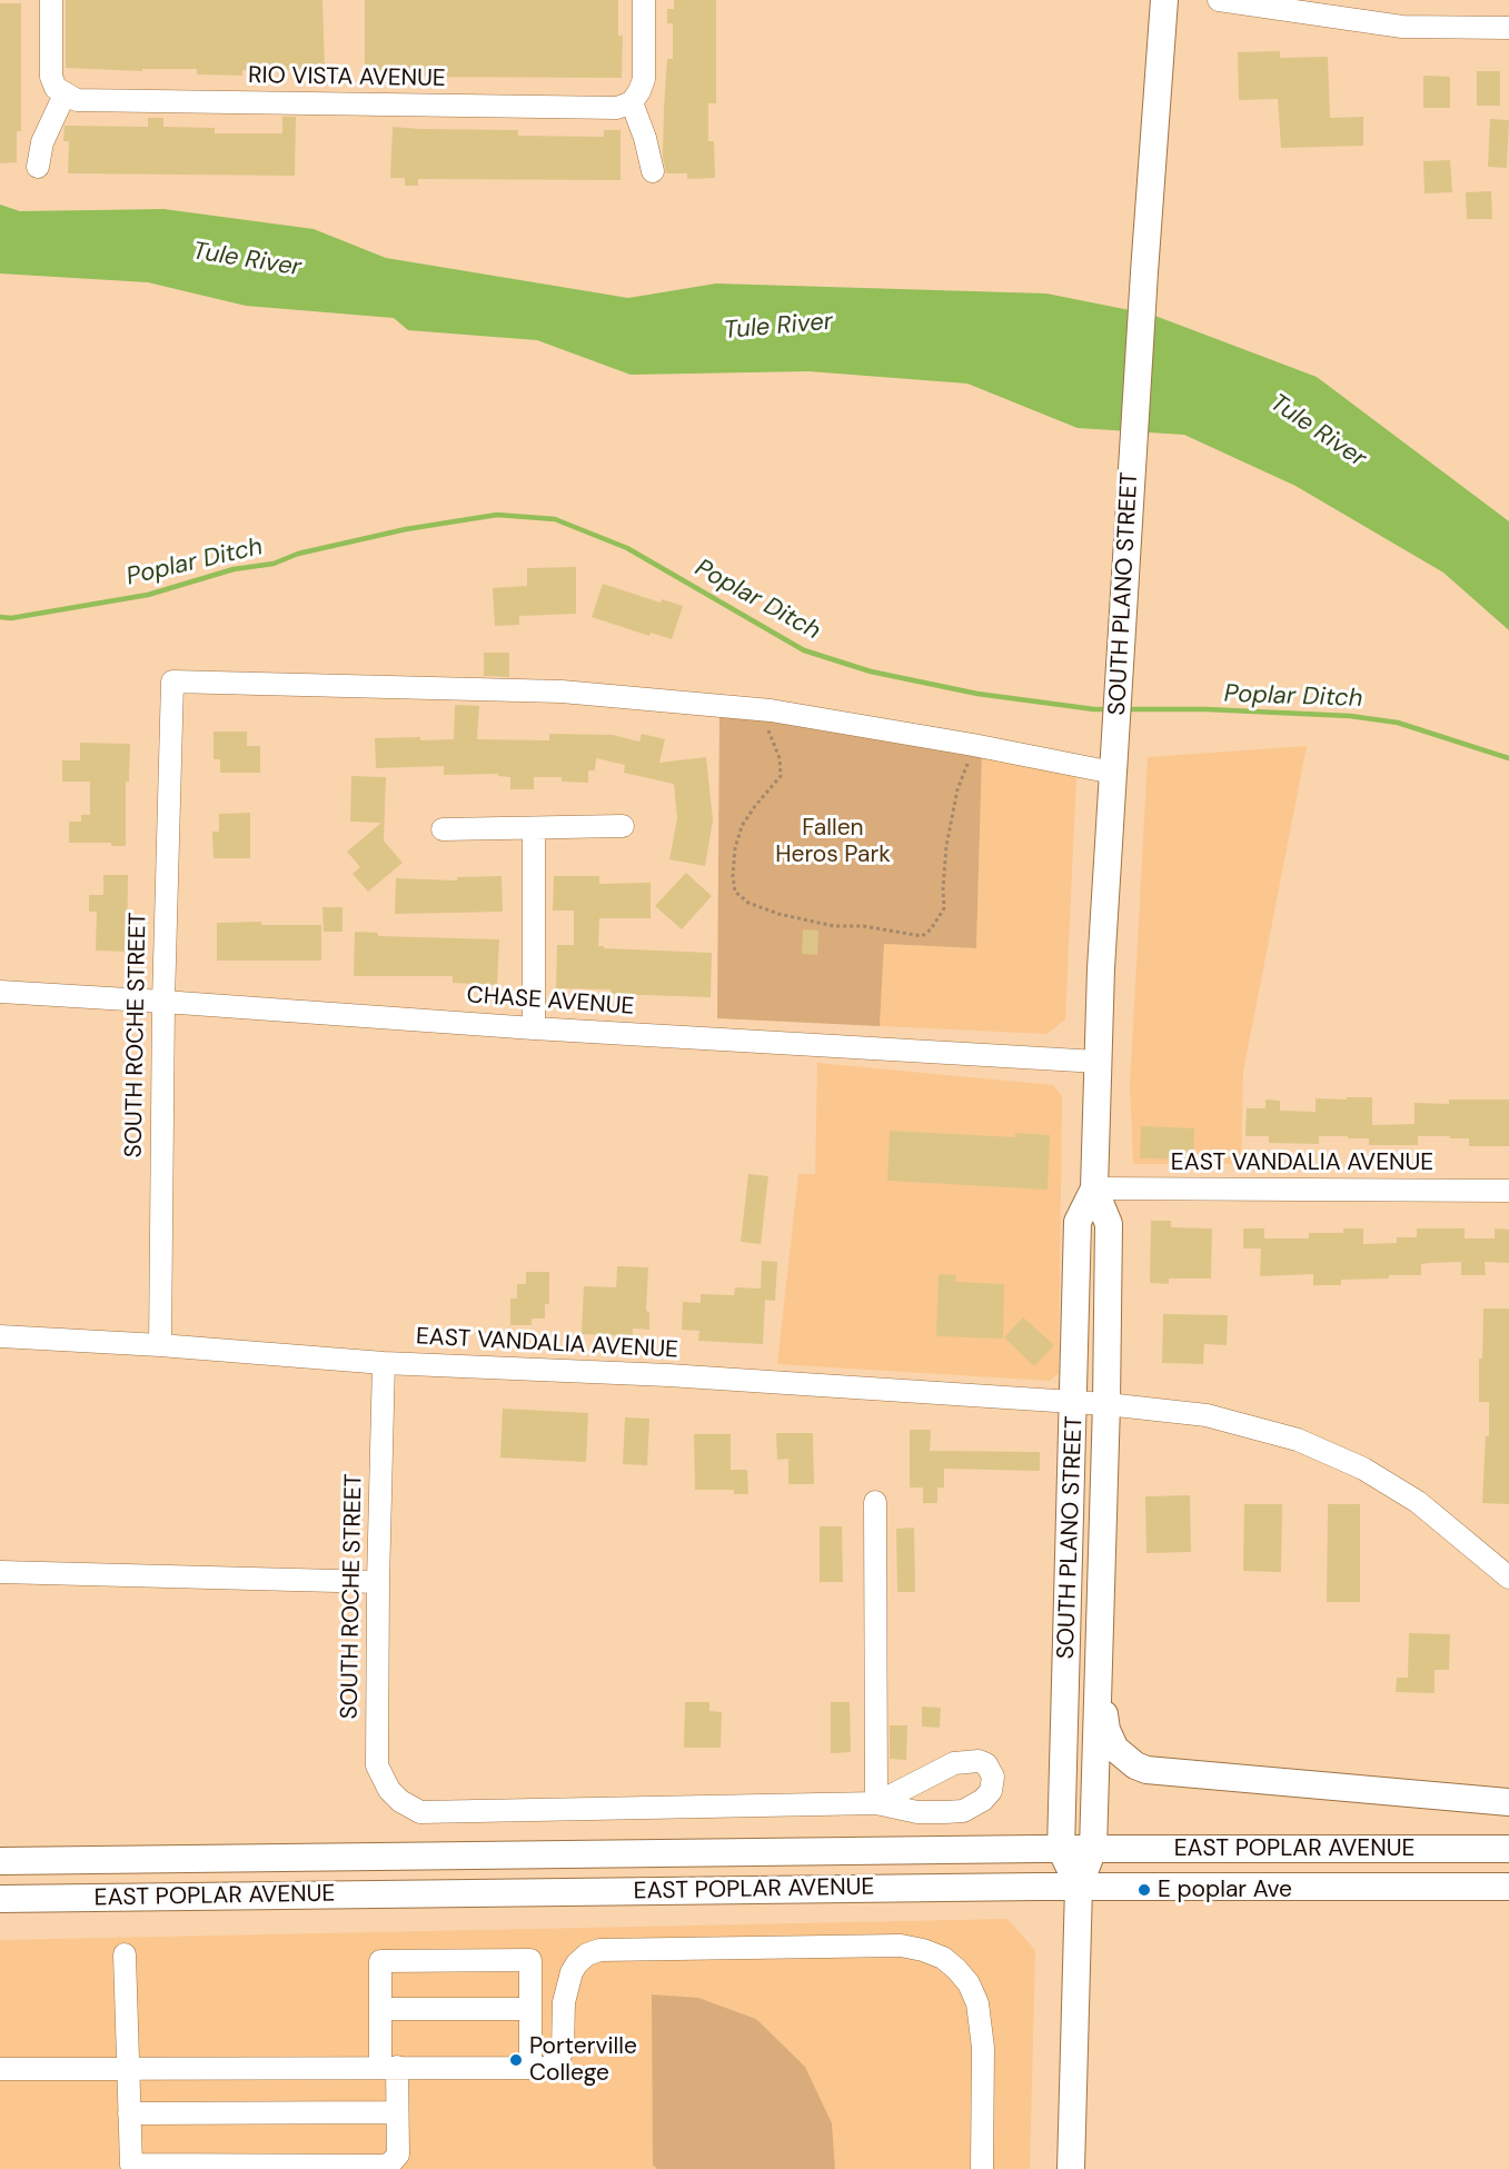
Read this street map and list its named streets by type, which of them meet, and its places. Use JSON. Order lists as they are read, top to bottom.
{
  "streets": {
    "main road": ["SOUTH PLANO STREET", "EAST POPLAR AVENUE"],
    "street": [
      "RIO VISTA AVENUE",
      "CHASE AVENUE",
      "SOUTH ROCHE STREET",
      "EAST VANDALIA AVENUE"
    ]
  },
  "crossings": [
    ["SOUTH PLANO STREET", "CHASE AVENUE"],
    ["SOUTH PLANO STREET", "SOUTH ROCHE STREET"],
    ["SOUTH PLANO STREET", "EAST VANDALIA AVENUE"],
    ["SOUTH PLANO STREET", "EAST POPLAR AVENUE"],
    ["CHASE AVENUE", "SOUTH ROCHE STREET"],
    ["SOUTH ROCHE STREET", "EAST VANDALIA AVENUE"]
  ],
  "water": ["Tule River", "Poplar Ditch"],
  "parks": ["Fallen Heros Park"],
  "places": ["E poplar Ave", "Porterville College"]
}
